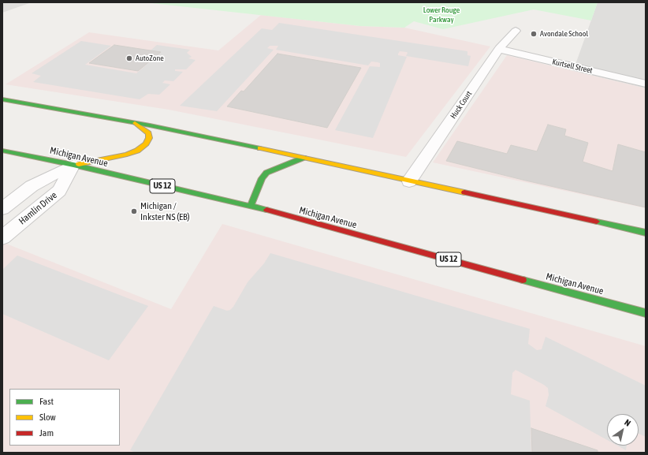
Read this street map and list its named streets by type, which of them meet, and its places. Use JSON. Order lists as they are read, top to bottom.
{
  "streets": {
    "main road": ["Michigan Avenue", "US 12"],
    "street": ["Kurtsell Street", "Huck Court", "Hamlin Drive"]
  },
  "crossings": [
    ["Kurtsell Street", "Huck Court"],
    ["Michigan Avenue", "Hamlin Drive"]
  ],
  "parks": ["Lower Rouge Parkway"],
  "places": ["Avondale School", "AutoZone", "Michigan / Inkster NS (EB)"],
  "legend": ["Fast", "Slow", "Jam"],
  "north": "top right"
}
